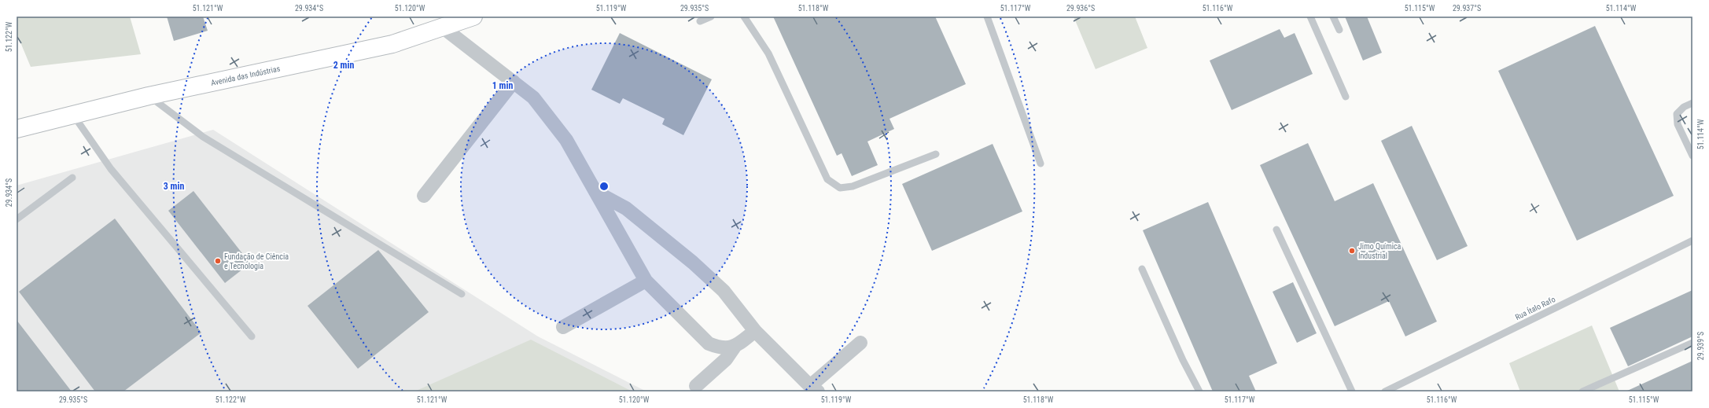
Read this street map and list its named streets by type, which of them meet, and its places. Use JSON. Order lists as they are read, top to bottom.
{
  "streets": {
    "main road": ["Avenida das Indústrias"],
    "lane": ["Rua Ítalo Rafo"]
  },
  "places": ["Jimo Química Industrial", "Fundação de Ciência e Tecnologia"],
  "coordinates": [
    "51.121°W",
    "29.934°S",
    "51.120°W",
    "51.119°W",
    "29.935°S",
    "51.118°W",
    "51.117°W",
    "29.936°S",
    "51.116°W",
    "51.115°W",
    "29.937°S",
    "51.114°W",
    "51.122°W",
    "29.939°S"
  ],
  "rings": ["2 min", "1 min", "3 min"]
}
